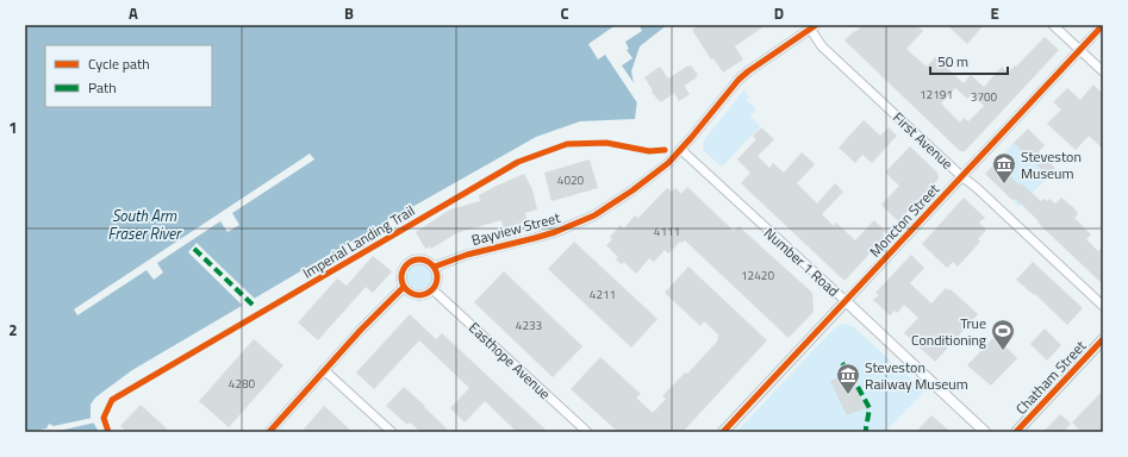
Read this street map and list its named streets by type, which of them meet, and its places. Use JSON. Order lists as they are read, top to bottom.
{
  "streets": {
    "street": [
      "First Avenue",
      "Moncton Street",
      "Bayview Street",
      "Number 1 Road",
      "Easthope Avenue",
      "Chatham Street"
    ],
    "cycle path": ["Imperial Landing Trail"]
  },
  "crossings": [
    ["First Avenue", "Moncton Street"],
    ["First Avenue", "Bayview Street"],
    ["Moncton Street", "Number 1 Road"],
    ["Bayview Street", "Number 1 Road"],
    ["Bayview Street", "Easthope Avenue"]
  ],
  "water": ["South Arm Fraser River"],
  "places": {
    "museum": ["Steveston Museum", "Steveston Railway Museum"],
    "sports": ["True Conditioning"]
  },
  "house_numbers": [
    "12191",
    "3700",
    "4020",
    "4111",
    "12420",
    "4211",
    "4233",
    "4280"
  ],
  "legend": ["Cycle path", "Path"],
  "scale_bar": "50 m",
  "grid": {
    "columns": [
      "A",
      "B",
      "C",
      "D",
      "E"
    ],
    "rows": ["1", "2"]
  }
}
